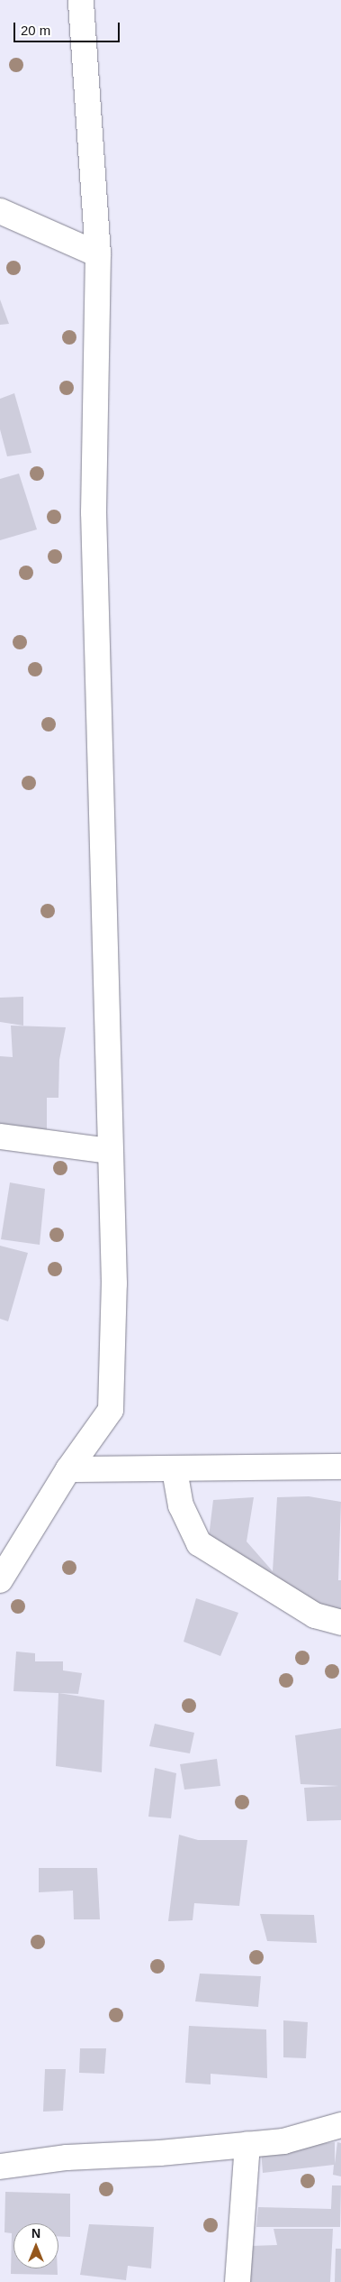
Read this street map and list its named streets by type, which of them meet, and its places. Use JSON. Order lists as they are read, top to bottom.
{
  "scale_bar": "20 m",
  "north": "top"
}
